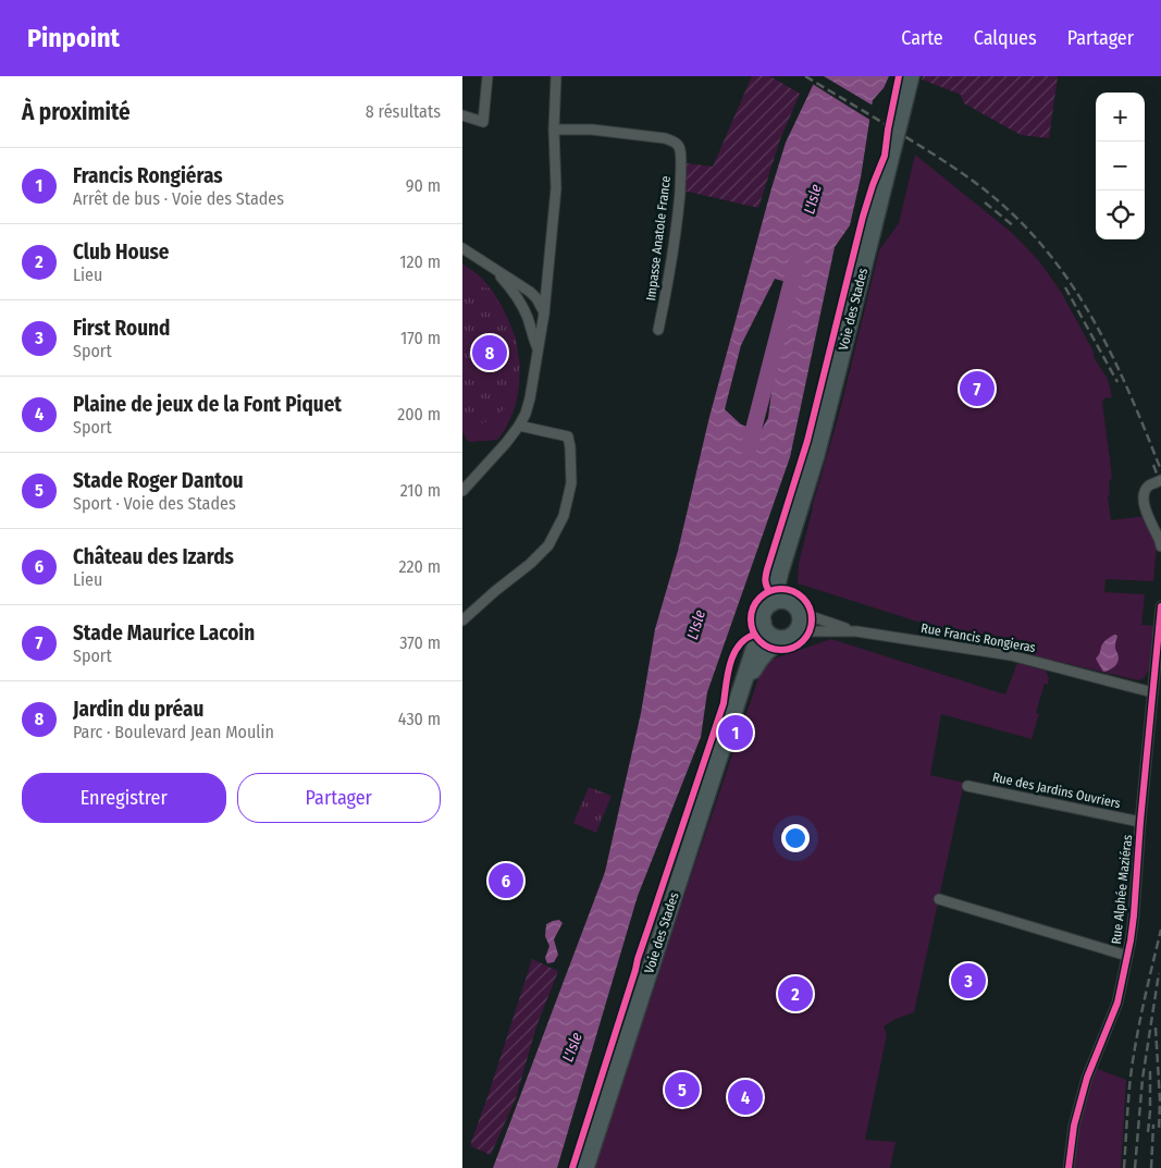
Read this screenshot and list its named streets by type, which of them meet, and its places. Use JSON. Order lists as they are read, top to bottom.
{
  "streets": {
    "main road": ["Voie des Stades"],
    "street": [
      "Impasse Anatole France",
      "Rue Francis Rongieras",
      "Rue des Jardins Ouvriers",
      "Rue Alphée Maziéras"
    ]
  },
  "crossings": [
    ["Voie des Stades", "Rue Francis Rongieras"],
    ["Rue Francis Rongieras", "Rue Alphée Maziéras"],
    ["Rue des Jardins Ouvriers", "Rue Alphée Maziéras"]
  ],
  "water": ["L'Isle"],
  "page": {
    "header": "Pinpoint",
    "nav": ["Carte", "Calques", "Partager"],
    "heading": ["À proximité", "8 résultats"],
    "map_buttons": ["+", "−"],
    "list": [
      {
        "mark": "1",
        "name": "Francis Rongiéras",
        "note": "Arrêt de bus · Voie des Stades",
        "value": "90 m"
      },
      {
        "mark": "2",
        "name": "Club House",
        "note": "Lieu",
        "value": "120 m"
      },
      {
        "mark": "3",
        "name": "First Round",
        "note": "Sport",
        "value": "170 m"
      },
      {
        "mark": "4",
        "name": "Plaine de jeux de la Font Piquet",
        "note": "Sport",
        "value": "200 m"
      },
      {
        "mark": "5",
        "name": "Stade Roger Dantou",
        "note": "Sport · Voie des Stades",
        "value": "210 m"
      },
      {
        "mark": "6",
        "name": "Château des Izards",
        "note": "Lieu",
        "value": "220 m"
      },
      {
        "mark": "7",
        "name": "Stade Maurice Lacoin",
        "note": "Sport",
        "value": "370 m"
      },
      {
        "mark": "8",
        "name": "Jardin du préau",
        "note": "Parc · Boulevard Jean Moulin",
        "value": "430 m"
      }
    ],
    "pins": [
      "8",
      "7",
      "1",
      "6",
      "3",
      "2",
      "5",
      "4"
    ],
    "buttons": ["Enregistrer", "Partager"]
  }
}
